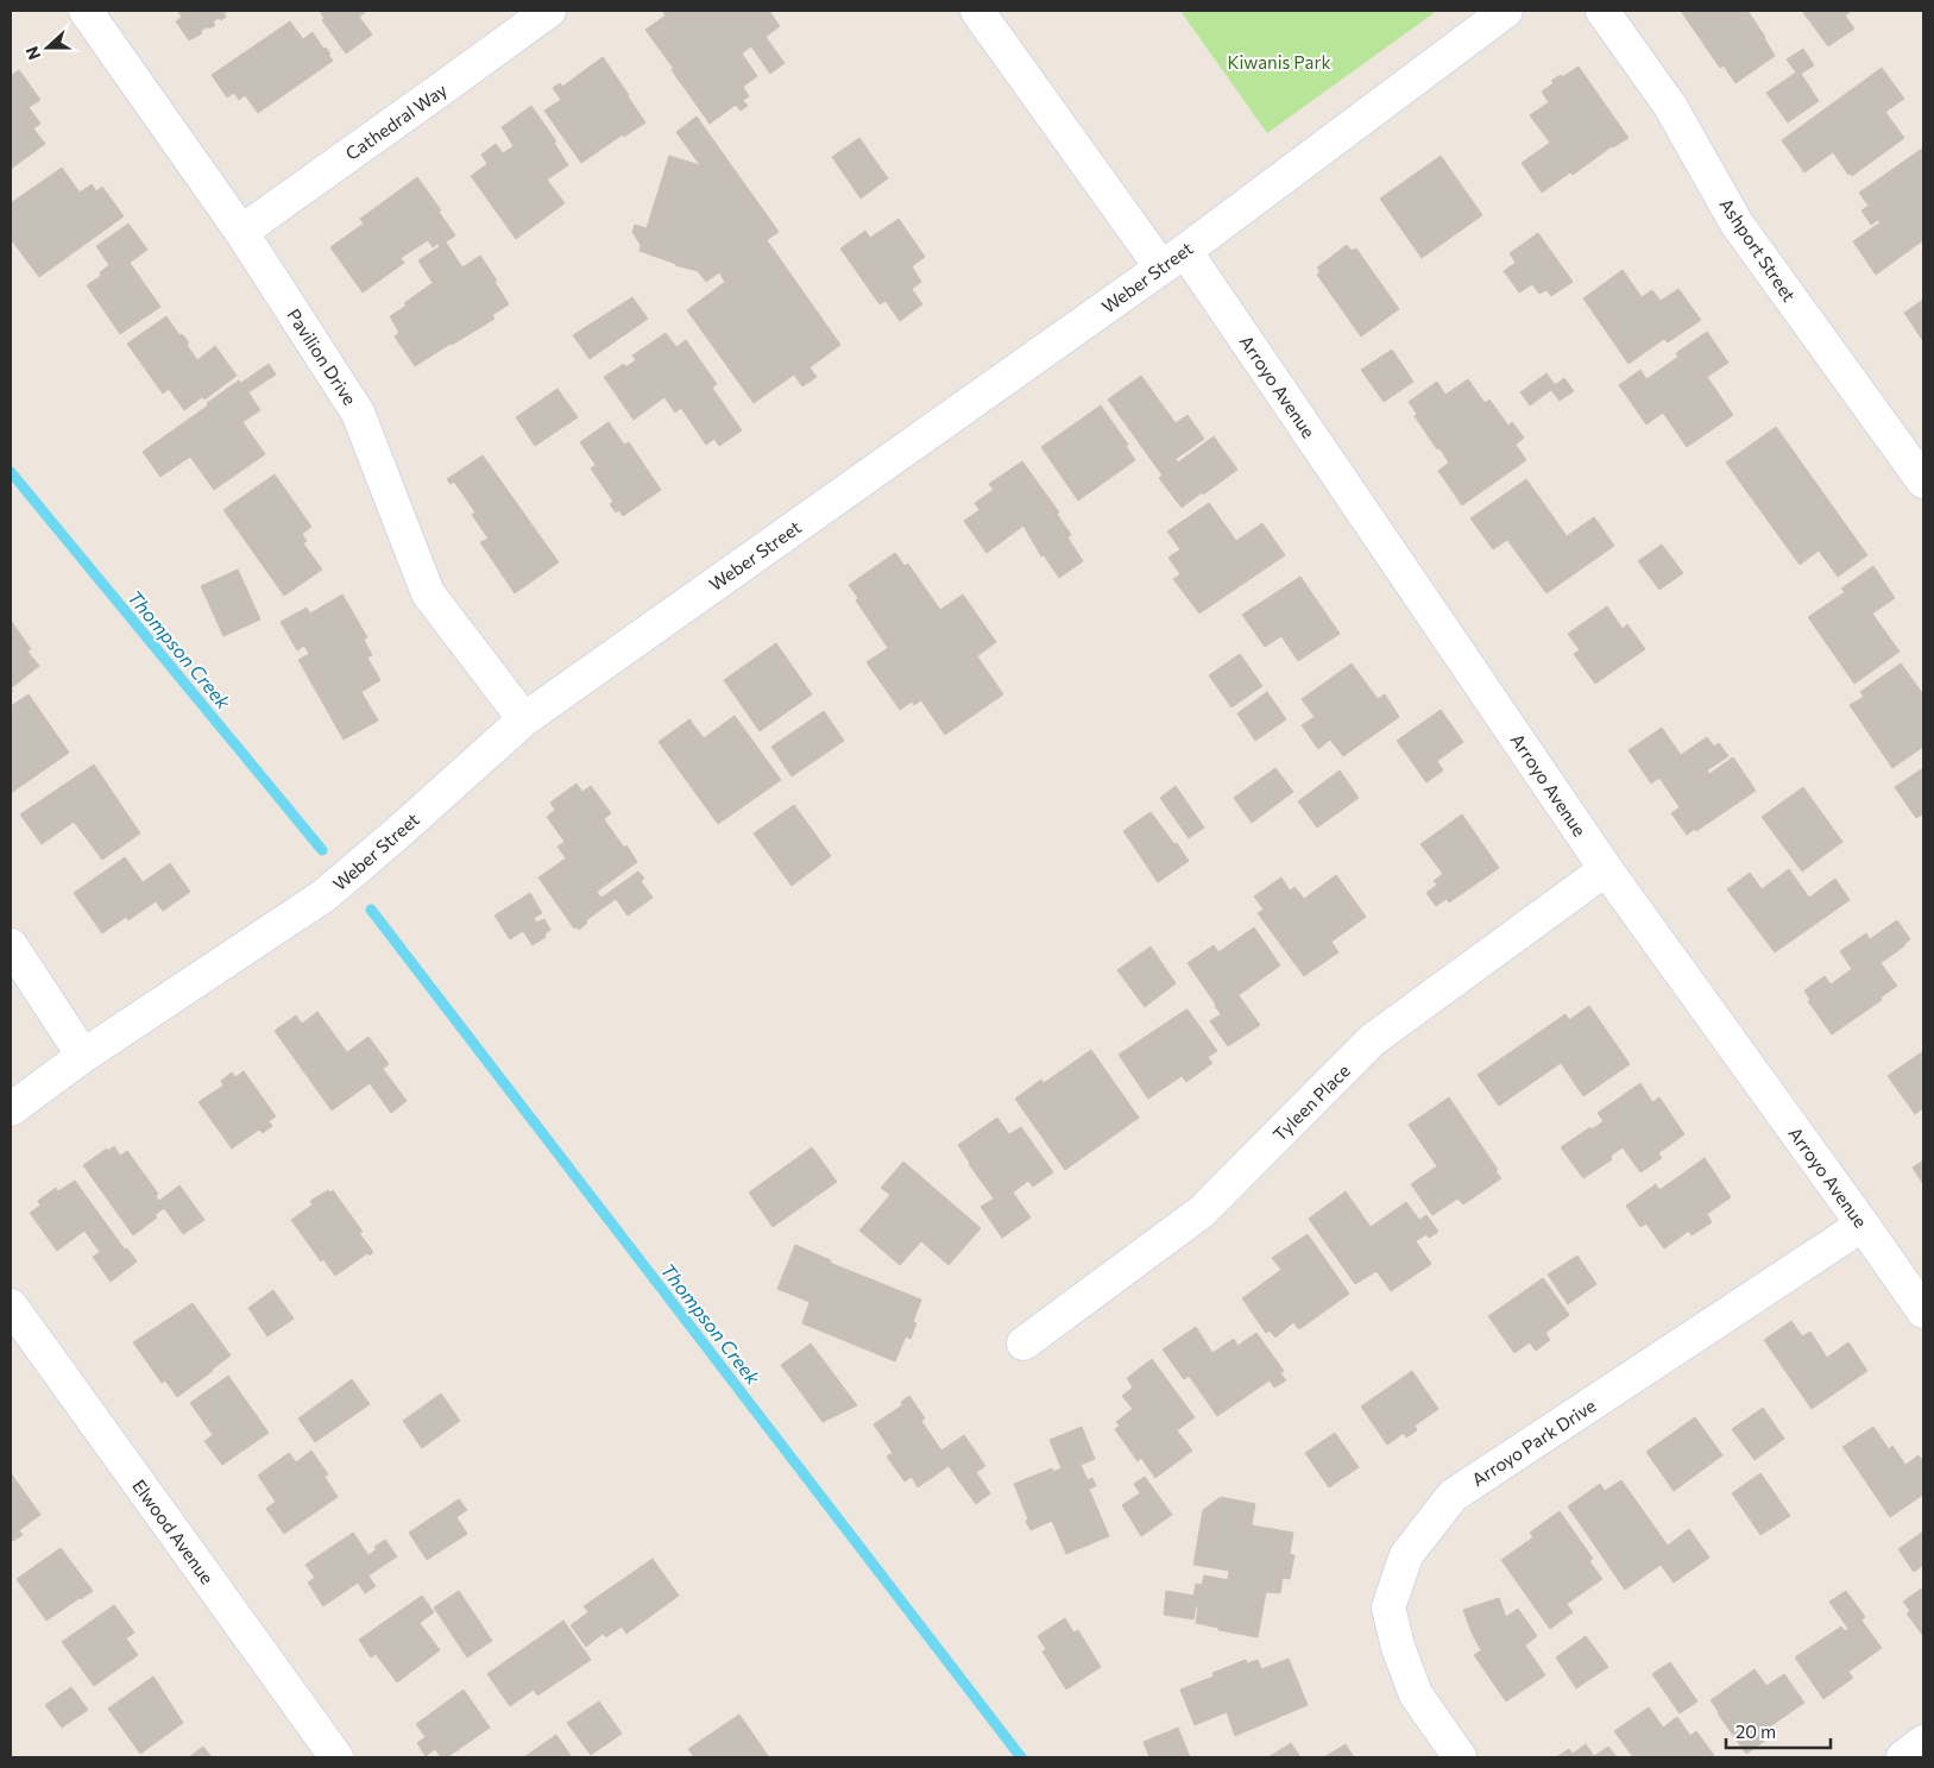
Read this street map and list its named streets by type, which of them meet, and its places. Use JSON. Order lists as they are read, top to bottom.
{
  "streets": {
    "street": [
      "Cathedral Way",
      "Ashport Street",
      "Weber Street",
      "Pavilion Drive",
      "Arroyo Avenue",
      "Tyleen Place",
      "Arroyo Park Drive",
      "Elwood Avenue"
    ]
  },
  "crossings": [
    ["Cathedral Way", "Pavilion Drive"],
    ["Weber Street", "Pavilion Drive"],
    ["Weber Street", "Arroyo Avenue"],
    ["Arroyo Avenue", "Tyleen Place"],
    ["Arroyo Avenue", "Arroyo Park Drive"]
  ],
  "water": ["Thompson Creek"],
  "parks": ["Kiwanis Park"],
  "scale_bar": "20 m",
  "north": "left"
}
